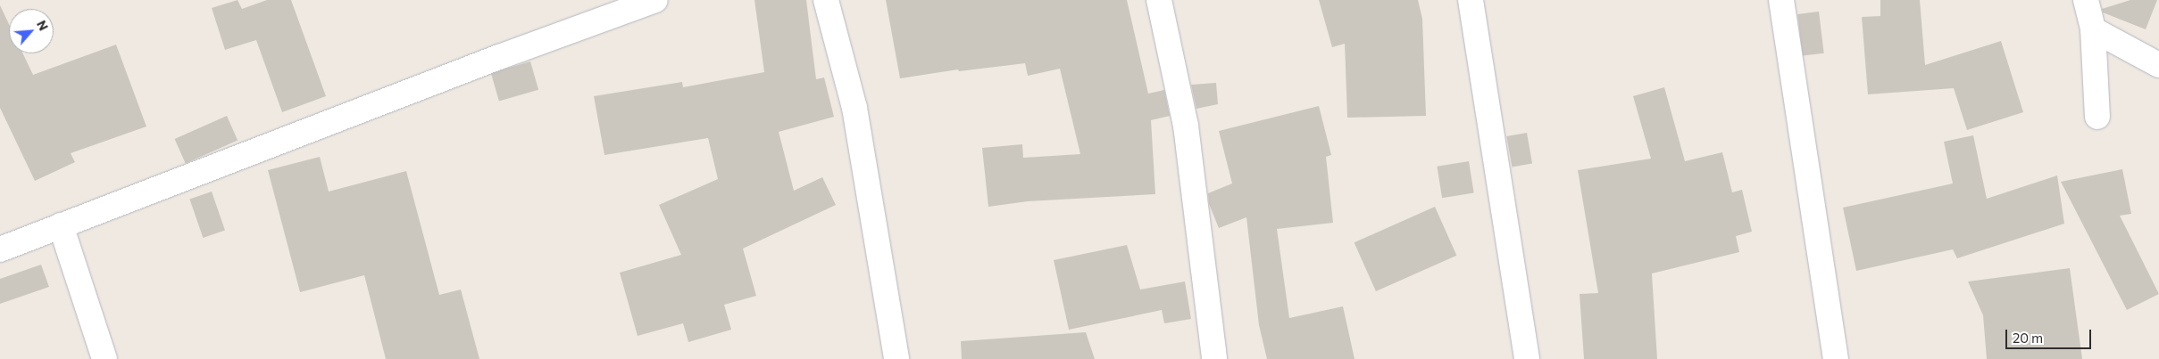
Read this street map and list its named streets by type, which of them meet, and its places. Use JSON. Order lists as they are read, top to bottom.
{
  "scale_bar": "20 m",
  "north": "top right"
}
